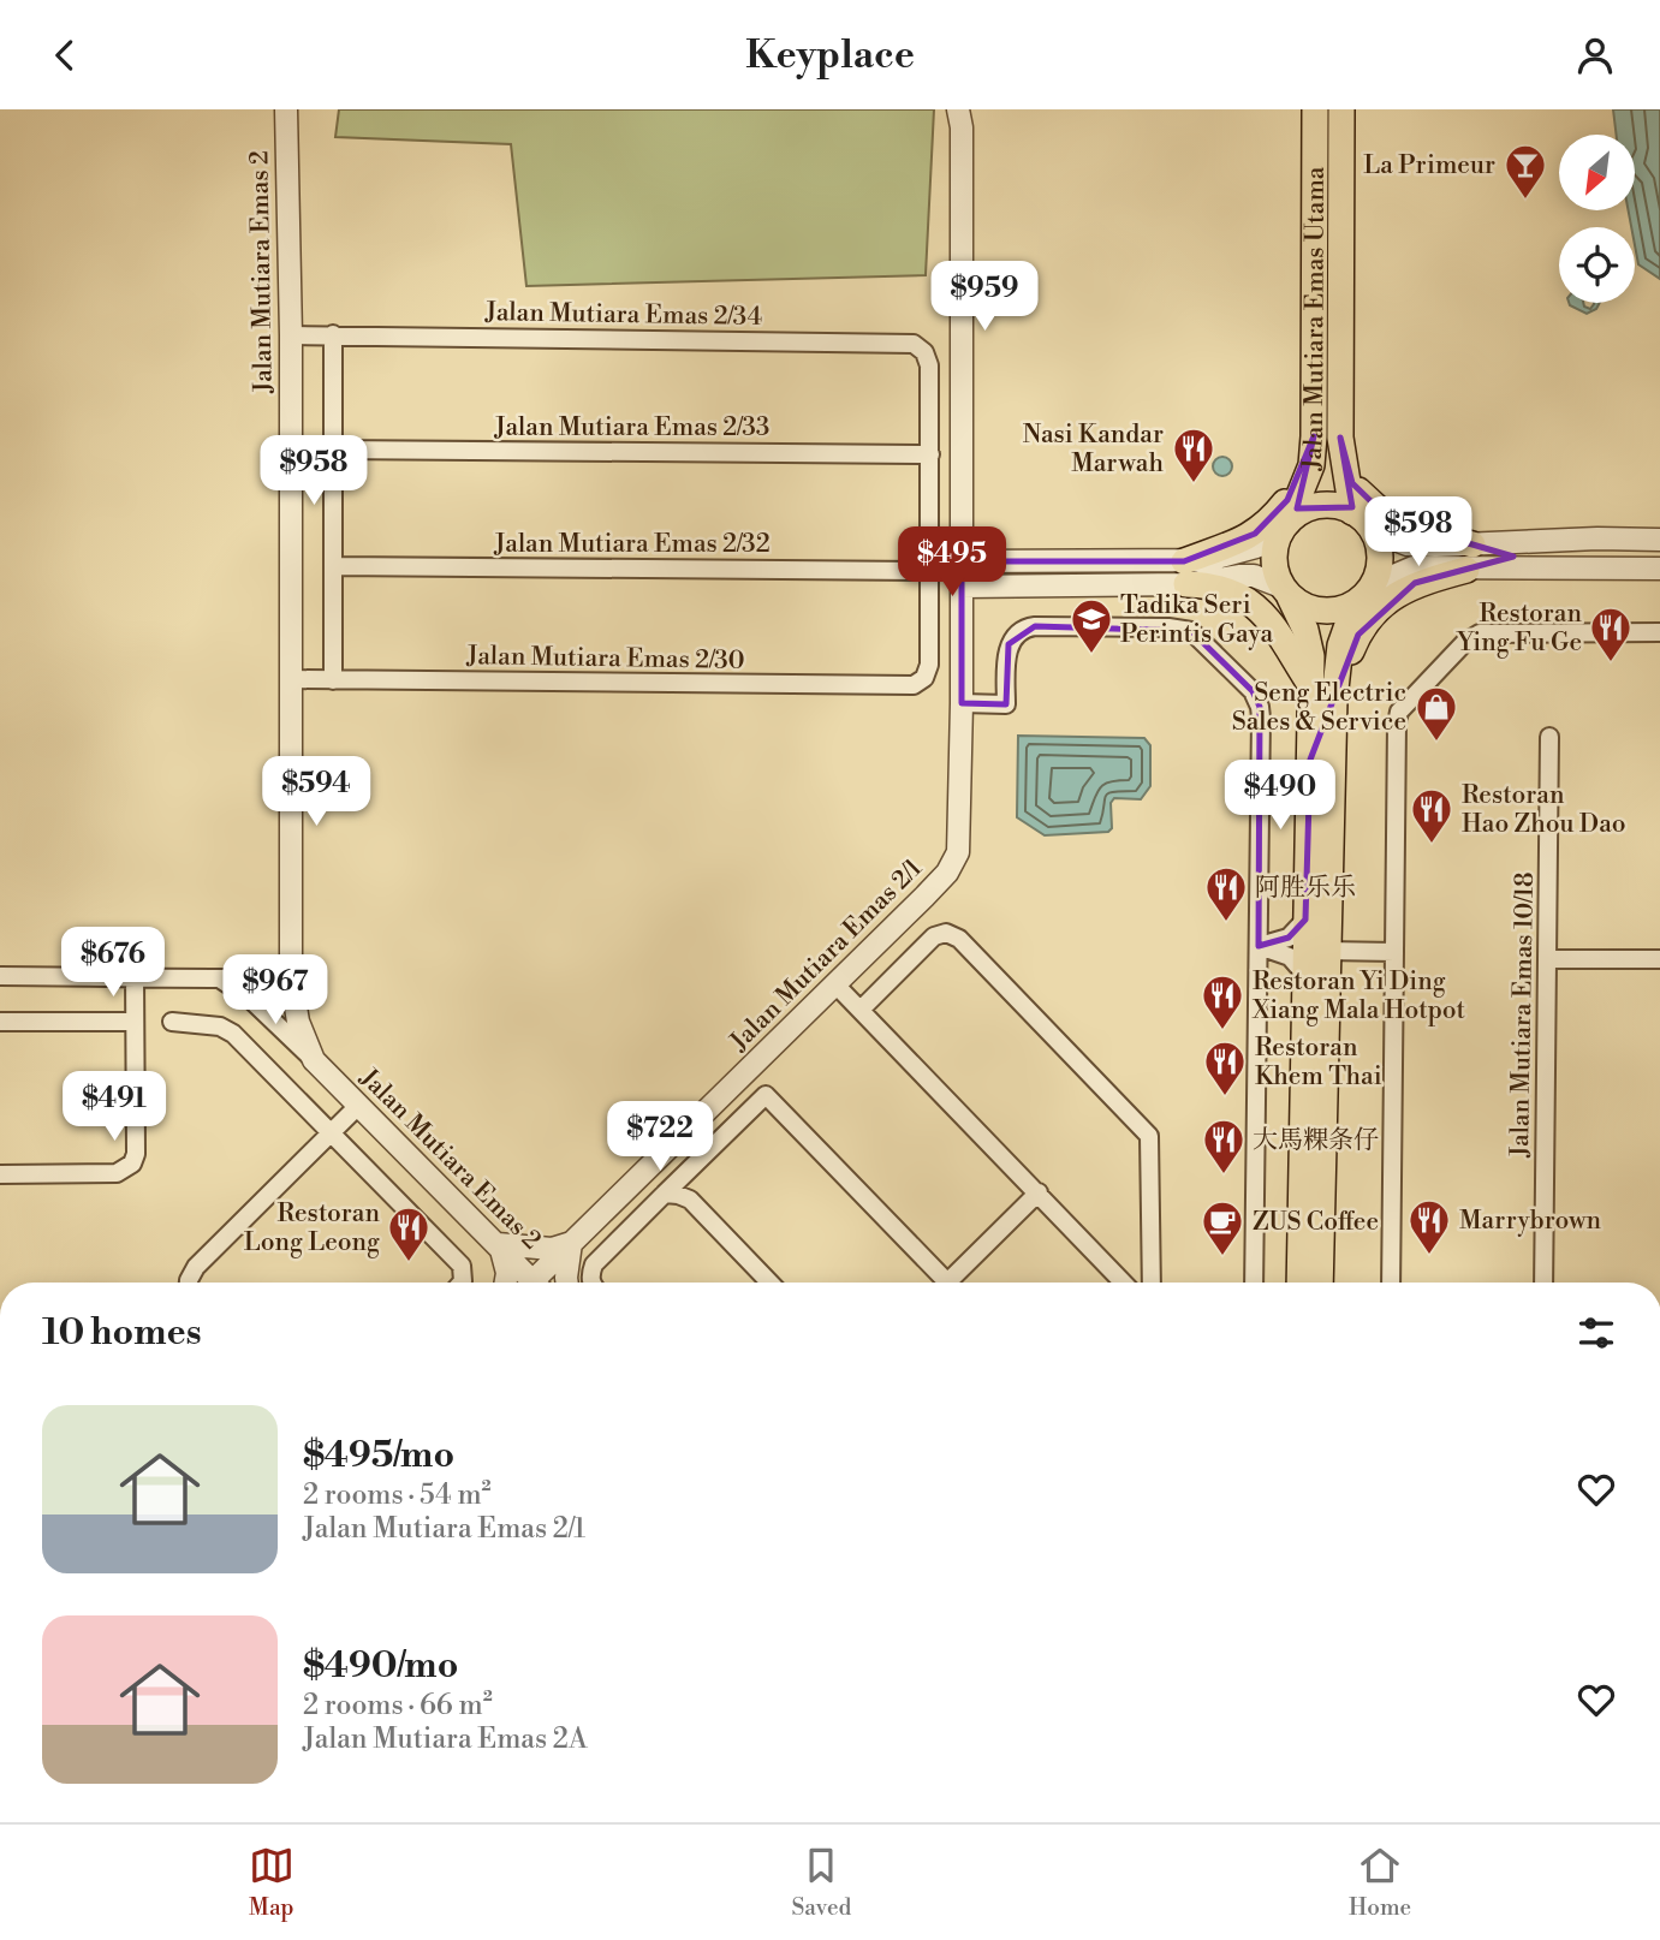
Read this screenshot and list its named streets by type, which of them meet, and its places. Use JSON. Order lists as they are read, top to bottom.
{
  "streets": {
    "main road": ["Jalan Mutiara Emas Utama"],
    "street": [
      "Jalan Mutiara Emas 2",
      "Jalan Mutiara Emas 2/34",
      "Jalan Mutiara Emas 2/33",
      "Jalan Mutiara Emas 2/32",
      "Jalan Mutiara Emas 2/30",
      "Jalan Mutiara Emas 2/1",
      "Jalan Mutiara Emas 10/18"
    ]
  },
  "crossings": [
    ["Jalan Mutiara Emas 2", "Jalan Mutiara Emas 2/34"],
    ["Jalan Mutiara Emas 2", "Jalan Mutiara Emas 2/30"],
    ["Jalan Mutiara Emas 2/34", "Jalan Mutiara Emas 2/33"],
    ["Jalan Mutiara Emas 2/32", "Jalan Mutiara Emas 2/30"]
  ],
  "places": {
    "bar": ["La Primeur"],
    "restaurant": [
      "Nasi Kandar Marwah",
      "Restoran Ying Fu Ge",
      "Restoran Hao Zhou Dao",
      "阿胜乐乐",
      "Restoran Yi Ding Xiang Mala Hotpot",
      "Restoran Khem Thai",
      "大馬粿条仔",
      "Marrybrown",
      "Restoran Long Leong"
    ],
    "school or university": ["Tadika Seri Perintis Gaya"],
    "shop": ["Seng Electric Sales & Service"],
    "cafe": ["ZUS Coffee"]
  },
  "north": "bottom left",
  "page": {
    "header": "Keyplace",
    "price": [
      "$959",
      "$958",
      "$598",
      "$495",
      "$594",
      "$490",
      "$676",
      "$967",
      "$491",
      "$722"
    ],
    "heading": "10 homes",
    "list": [
      {
        "name": "$495/mo",
        "note": "2 rooms · 54 m² · Jalan Mutiara Emas 2/1"
      },
      {
        "name": "$490/mo",
        "note": "2 rooms · 66 m² · Jalan Mutiara Emas 2A"
      }
    ],
    "tabs": ["Map", "Saved", "Home"]
  }
}
